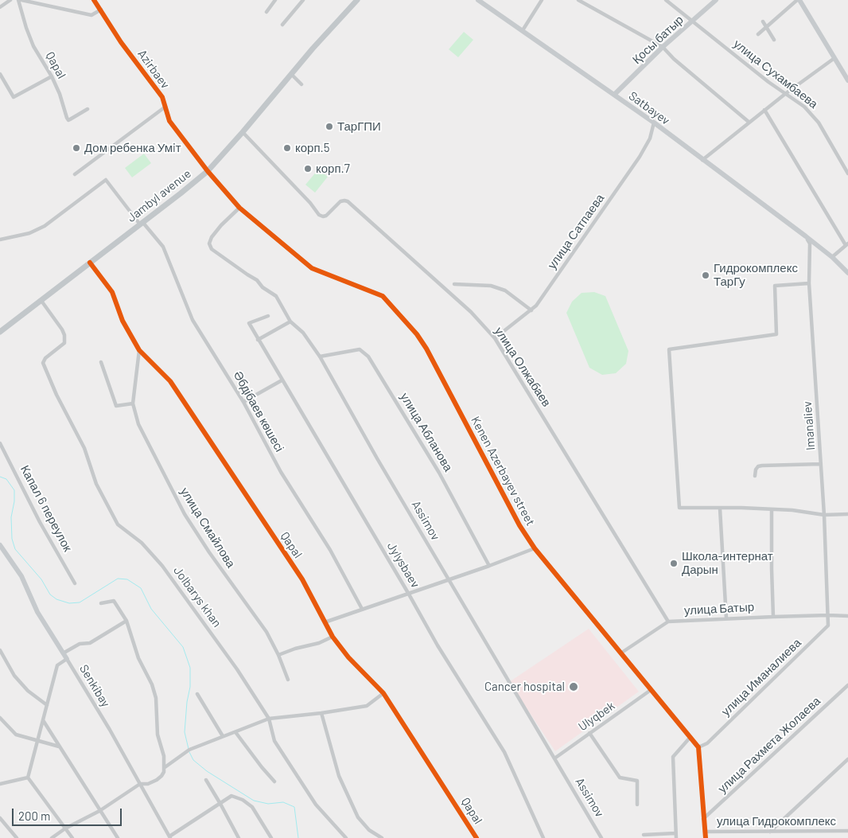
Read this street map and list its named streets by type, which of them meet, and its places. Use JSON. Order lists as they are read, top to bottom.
{
  "streets": {
    "main road": ["Jambyl avenue"],
    "street": [
      "Қосы батыр",
      "Qapal",
      "Azirbaev",
      "улица Сухамбаева",
      "Satbayev",
      "улица Сатпаева",
      "улица Олжабаев",
      "Әбдібаев көшесі",
      "Imanaliev",
      "улица Абланова",
      "Kenen Azerbayev street",
      "Капал 6 переулок",
      "Assimov",
      "улица Смайлова",
      "Jylysbaev",
      "Jolbarys khan",
      "улица Батыр",
      "улица Иманалиева",
      "Senkibay",
      "Ulyqbek",
      "улица Рахмета Жолаева",
      "улица Гидрокомплекс"
    ]
  },
  "crossings": [
    ["Қосы батыр", "улица Сухамбаева"],
    ["Қосы батыр", "Satbayev"],
    ["Qapal", "Jambyl avenue"],
    ["Qapal", "улица Смайлова"],
    ["Azirbaev", "Jambyl avenue"],
    ["Azirbaev", "Kenen Azerbayev street"],
    ["Satbayev", "улица Сатпаева"],
    ["Satbayev", "Imanaliev"],
    ["Jambyl avenue", "улица Олжабаев"],
    ["Jambyl avenue", "Әбдібаев көшесі"],
    ["Jambyl avenue", "Kenen Azerbayev street"],
    ["Jambyl avenue", "Jolbarys khan"],
    ["улица Сатпаева", "улица Олжабаев"],
    ["улица Олжабаев", "улица Батыр"],
    ["Imanaliev", "улица Батыр"],
    ["Imanaliev", "улица Иманалиева"],
    ["улица Абланова", "Assimov"],
    ["Kenen Azerbayev street", "Assimov"],
    ["Kenen Azerbayev street", "улица Батыр"],
    ["Kenen Azerbayev street", "улица Иманалиева"],
    ["Kenen Azerbayev street", "Ulyqbek"],
    ["Assimov", "Ulyqbek"],
    ["улица Батыр", "улица Иманалиева"]
  ],
  "places": [
    "ТарГПИ",
    "Дом ребенка Умiт",
    "корп.5",
    "корп.7",
    "Гидрокомплекс ТарГу",
    "Школа-интернат Дарын",
    "Cancer hospital"
  ],
  "scale_bar": "200 m"
}
